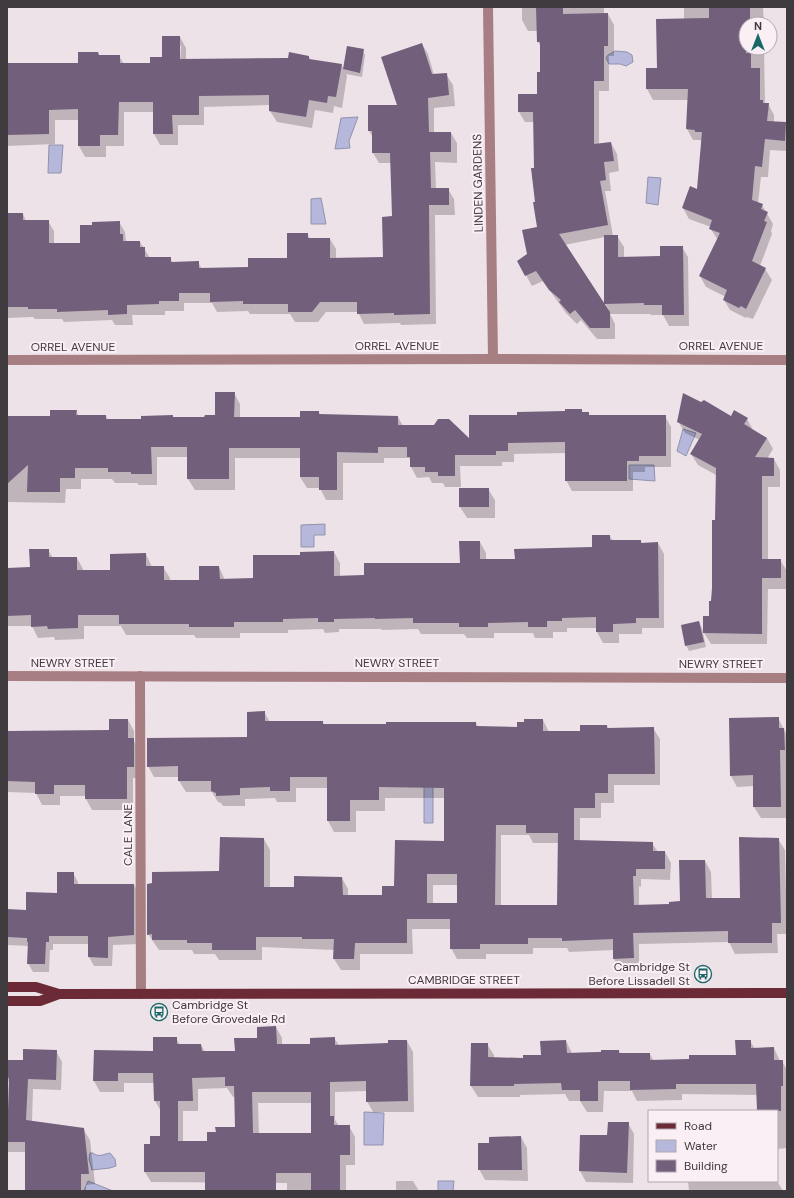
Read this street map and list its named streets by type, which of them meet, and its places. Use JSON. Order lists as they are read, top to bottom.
{
  "streets": {
    "main road": ["CAMBRIDGE STREET"],
    "street": [
      "LINDEN GARDENS",
      "ORREL AVENUE",
      "NEWRY STREET",
      "CALE LANE"
    ]
  },
  "crossings": [
    ["LINDEN GARDENS", "ORREL AVENUE"],
    ["NEWRY STREET", "CALE LANE"],
    ["CALE LANE", "CAMBRIDGE STREET"]
  ],
  "places": {
    "bus stop": ["Cambridge St Before Lissadell St", "Cambridge St Before Grovedale Rd"]
  },
  "legend": ["Road", "Water", "Building"],
  "north": "top"
}
